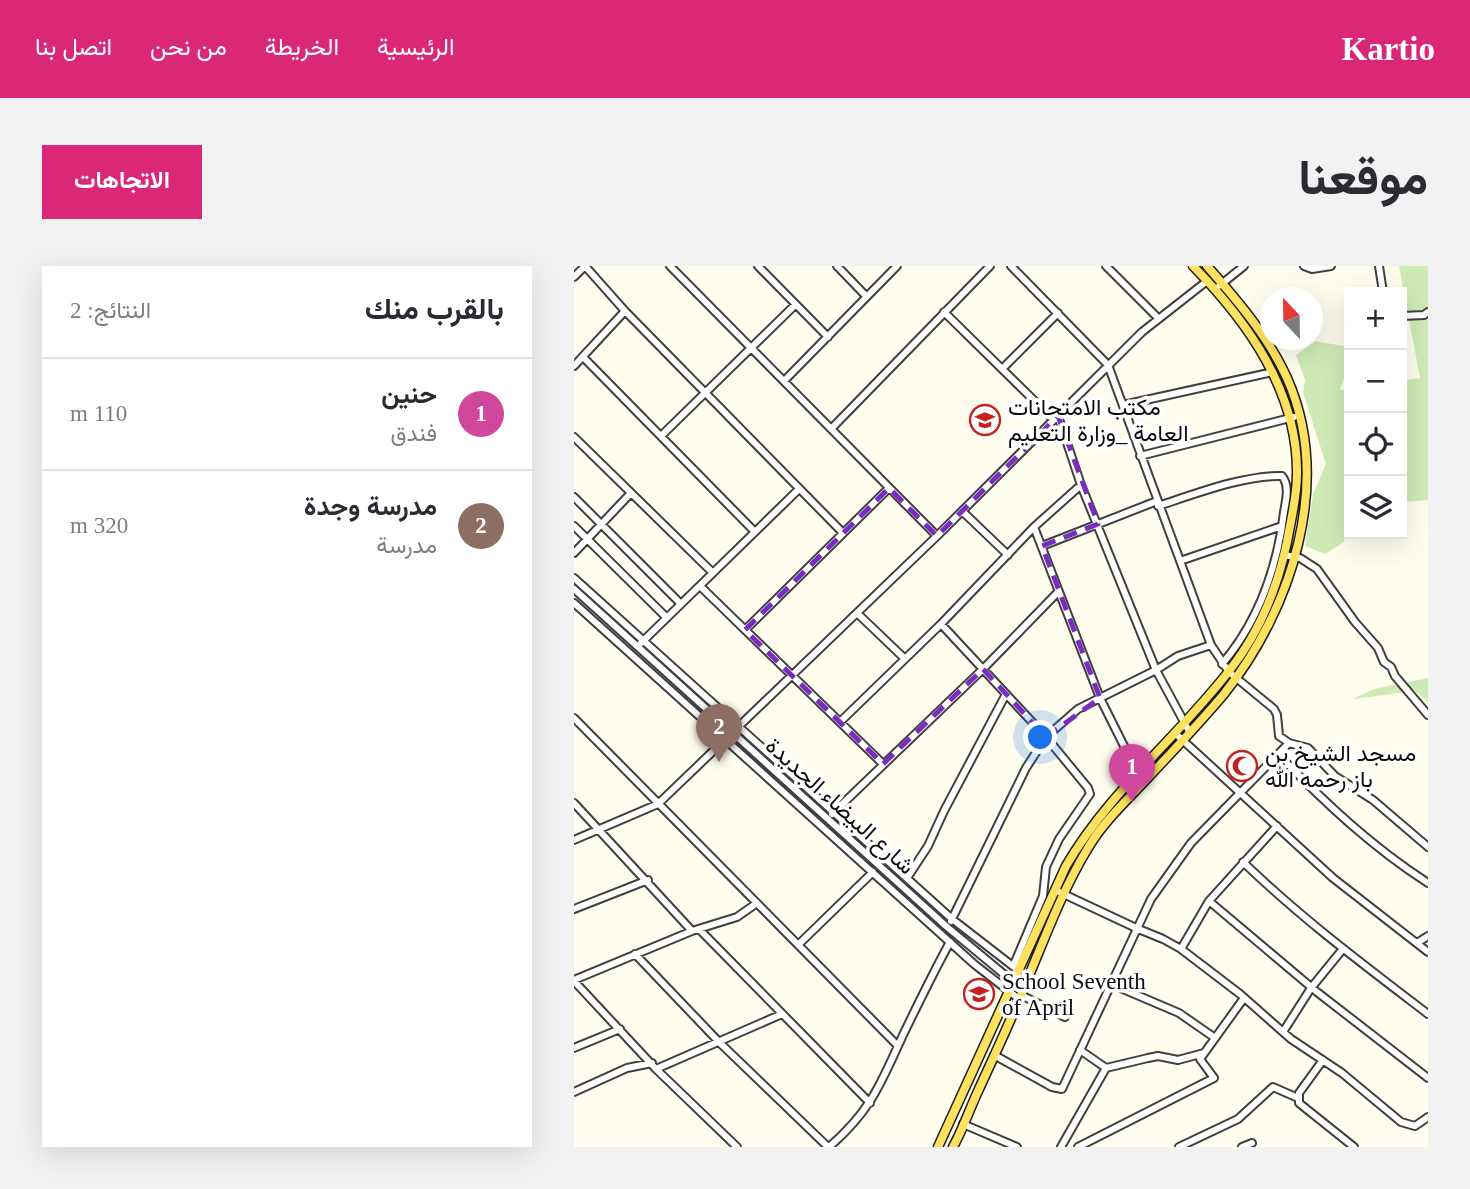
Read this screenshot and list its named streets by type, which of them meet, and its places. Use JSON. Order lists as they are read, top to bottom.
{
  "streets": {
    "street": ["شارع البيضاء الجديدة"]
  },
  "places": {
    "school or university": ["مكتب الامتحانات العامة _وزارة التعليم", "School Seventh of April"],
    "mosque": ["مسجد الشيخ بن باز رحمه الله"]
  },
  "north": "top",
  "page": {
    "header": "Kartio",
    "nav": [
      "الرئيسية",
      "الخريطة",
      "من نحن",
      "اتصل بنا"
    ],
    "title": "موقعنا",
    "buttons": "الاتجاهات",
    "heading": ["بالقرب منك", "النتائج: 2"],
    "map_buttons": ["+", "−"],
    "list": [
      {
        "mark": "1",
        "name": "حنين",
        "note": "فندق",
        "value": "110 m"
      },
      {
        "mark": "2",
        "name": "مدرسة وجدة",
        "note": "مدرسة",
        "value": "320 m"
      }
    ],
    "pins": ["2", "1"]
  }
}
